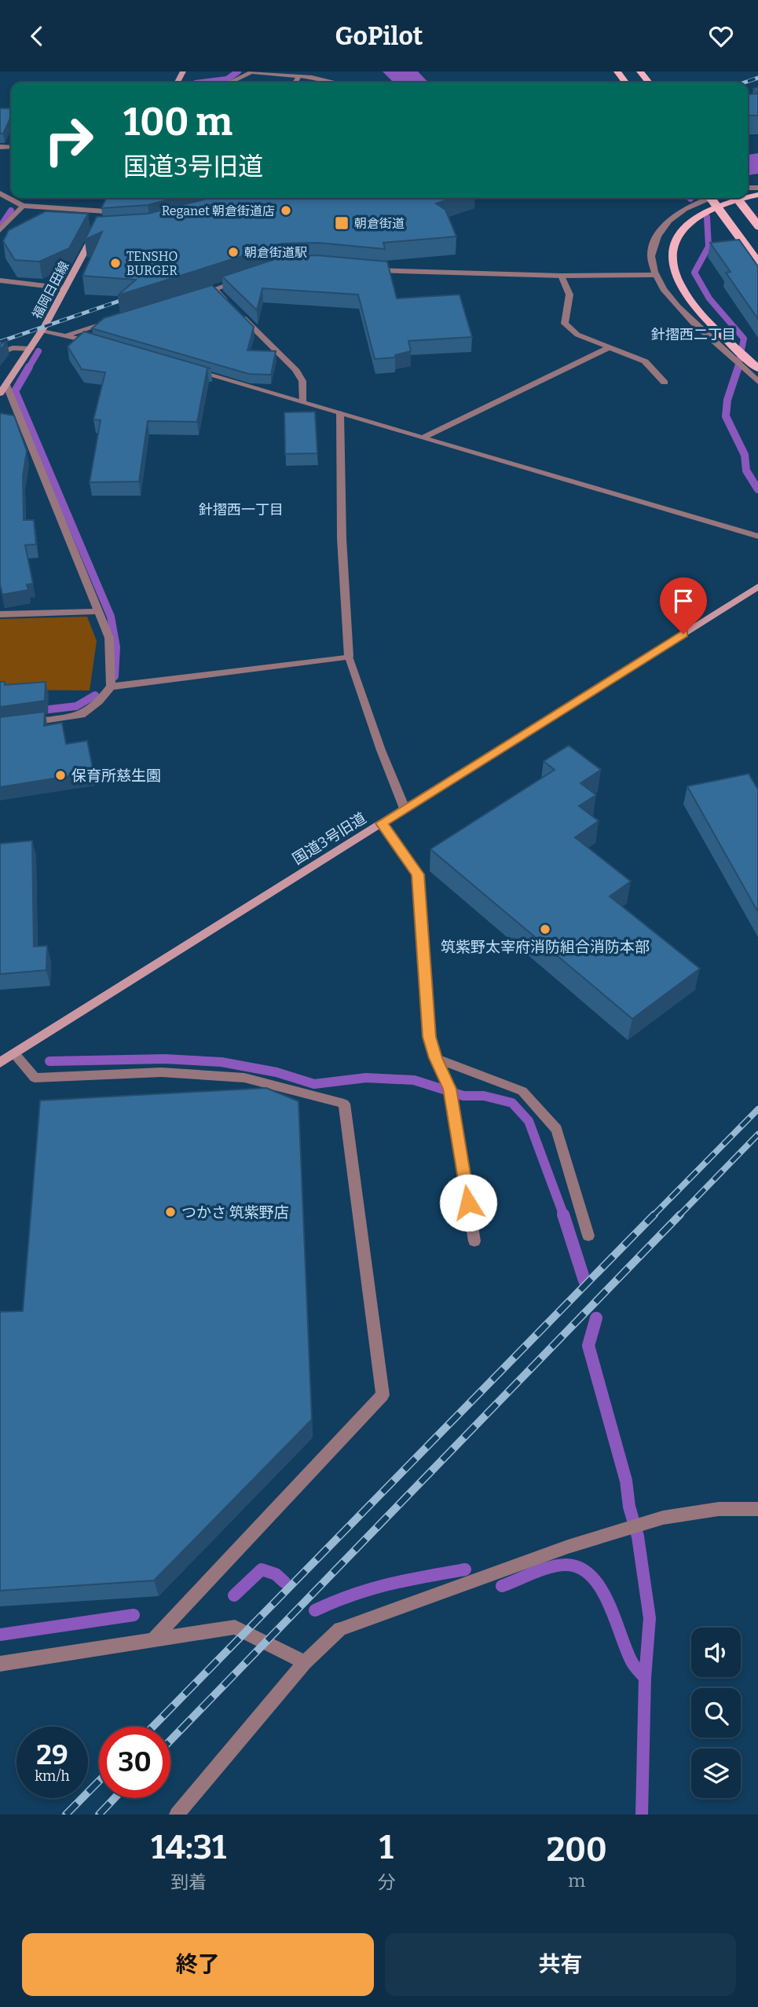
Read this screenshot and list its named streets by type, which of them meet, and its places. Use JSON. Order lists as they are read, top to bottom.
{
  "streets": {
    "street": ["福岡日田線", "国道3号旧道"]
  },
  "districts": ["針摺西二丁目", "針摺西一丁目"],
  "places": {
    "other": [
      "Reganet 朝倉街道店",
      "朝倉街道駅",
      "TENSHO BURGER",
      "保育所慈生園",
      "筑紫野太宰府消防組合消防本部",
      "つかさ 筑紫野店"
    ],
    "transit": ["朝倉街道"]
  },
  "page": {
    "header": "GoPilot",
    "turn": ["100 m", "国道3号旧道"],
    "speed": "29 km/h",
    "limit": "30",
    "eta": [
      "14:31",
      "到着",
      "1",
      "分",
      "200",
      "m"
    ],
    "buttons": ["終了", "共有"]
  }
}
